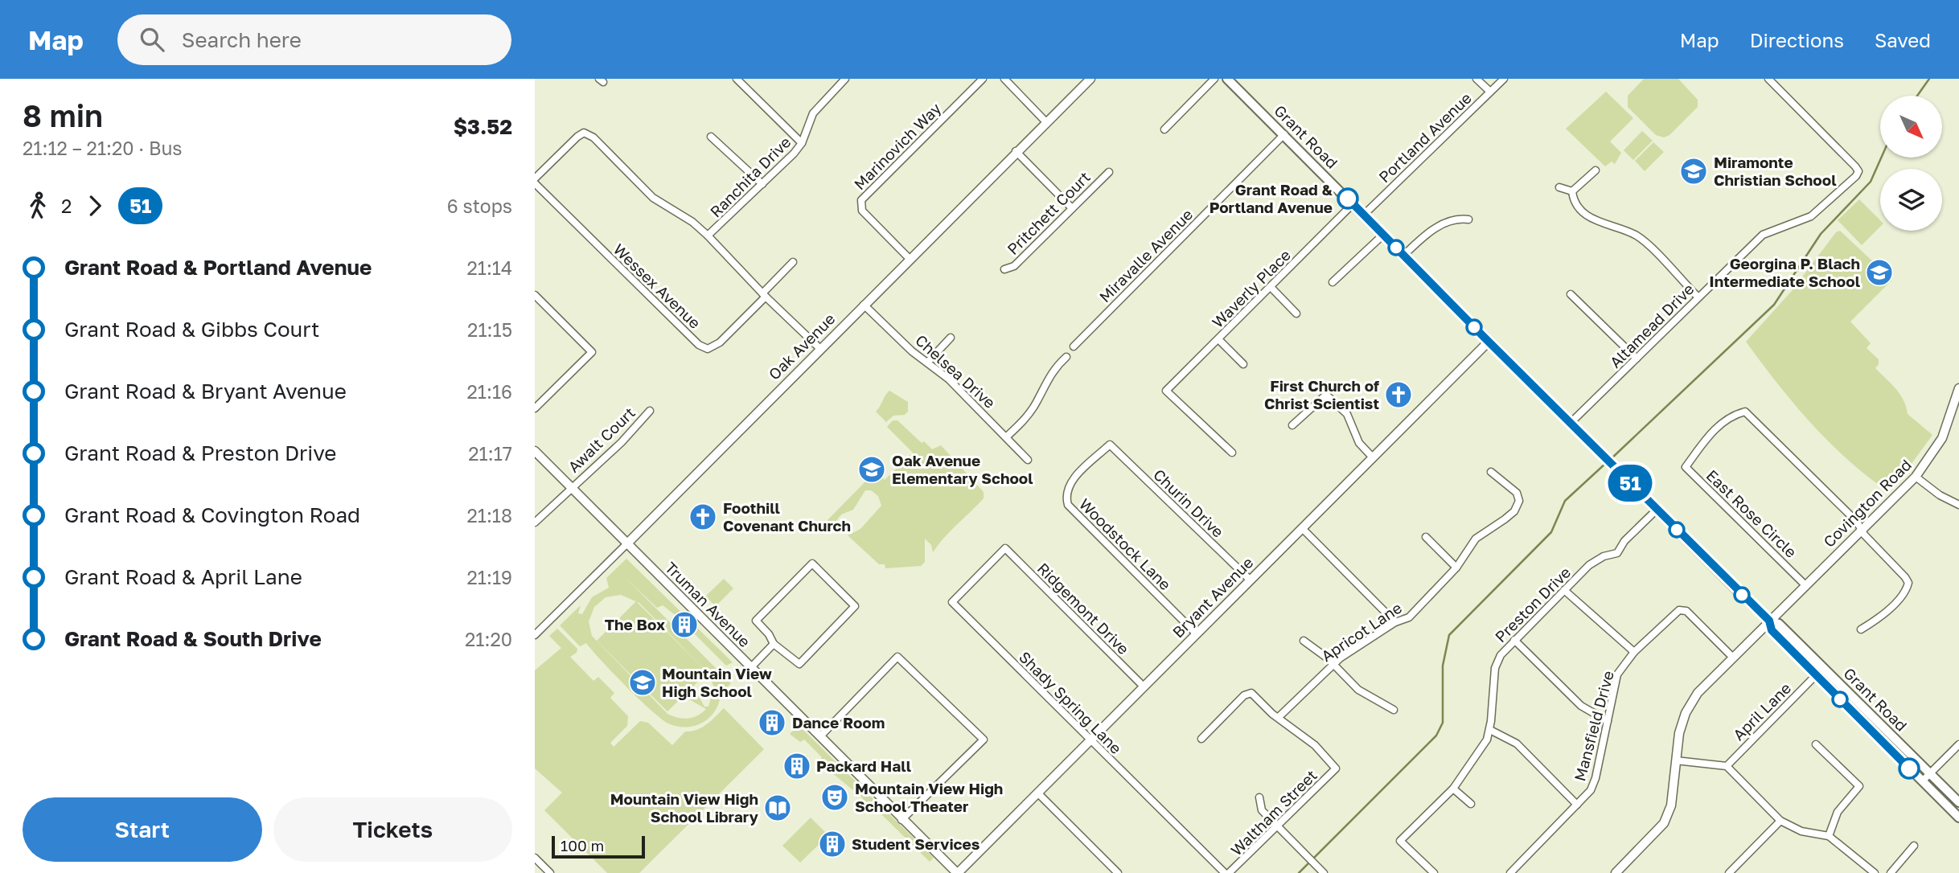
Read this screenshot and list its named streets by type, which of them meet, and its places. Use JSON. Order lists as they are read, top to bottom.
{
  "streets": {
    "main road": ["Grant Road"],
    "street": [
      "Portland Avenue",
      "Marinovich Way",
      "Ranchita Drive",
      "Pritchett Court",
      "Miravalle Avenue",
      "Wessex Avenue",
      "Waverly Place",
      "Altamead Drive",
      "Oak Avenue",
      "Chelsea Drive",
      "Awalt Court",
      "Churin Drive",
      "Covington Road",
      "East Rose Circle",
      "Woodstock Lane",
      "Bryant Avenue",
      "Truman Avenue",
      "Preston Drive",
      "Ridgemont Drive",
      "Apricot Lane",
      "Shady Spring Lane",
      "April Lane",
      "Mansfield Drive",
      "Waltham Street"
    ]
  },
  "crossings": [
    ["Grant Road", "Portland Avenue"],
    ["Grant Road", "Miravalle Avenue"],
    ["Grant Road", "Waverly Place"],
    ["Grant Road", "Altamead Drive"],
    ["Grant Road", "Covington Road"],
    ["Grant Road", "Bryant Avenue"],
    ["Grant Road", "Preston Drive"],
    ["Grant Road", "April Lane"],
    ["Marinovich Way", "Oak Avenue"],
    ["Oak Avenue", "Chelsea Drive"],
    ["Oak Avenue", "Truman Avenue"],
    ["Awalt Court", "Truman Avenue"],
    ["Churin Drive", "Woodstock Lane"],
    ["Churin Drive", "Bryant Avenue"],
    ["Covington Road", "East Rose Circle"],
    ["Covington Road", "Mansfield Drive"],
    ["Woodstock Lane", "Bryant Avenue"],
    ["Bryant Avenue", "Truman Avenue"],
    ["Bryant Avenue", "Ridgemont Drive"],
    ["Bryant Avenue", "Shady Spring Lane"],
    ["Ridgemont Drive", "Shady Spring Lane"],
    ["Apricot Lane", "Waltham Street"],
    ["Shady Spring Lane", "Waltham Street"]
  ],
  "places": {
    "school or university": [
      "Miramonte Christian School",
      "Georgina P. Blach Intermediate School",
      "Oak Avenue Elementary School",
      "Mountain View High School"
    ],
    "other": ["Grant Road & Portland Avenue"],
    "church": ["First Church of Christ Scientist", "Foothill Covenant Church"],
    "building": [
      "The Box",
      "Dance Room",
      "Packard Hall",
      "Student Services"
    ],
    "theatre": ["Mountain View High School Theater"],
    "library": ["Mountain View High School Library"]
  },
  "lines": ["bus line 51"],
  "scale_bar": "100 m",
  "north": "bottom right",
  "page": {
    "header": "Map",
    "search": "Search here",
    "nav": ["Map", "Directions", "Saved"],
    "heading": ["8 min", "21:12 – 21:20 · Bus", "$3.52"],
    "on_map": "51",
    "legs": ["2", "51", "6 stops"],
    "list": [
      {
        "name": "Grant Road & Portland Avenue",
        "value": "21:14"
      },
      {
        "name": "Grant Road & Gibbs Court",
        "value": "21:15"
      },
      {
        "name": "Grant Road & Bryant Avenue",
        "value": "21:16"
      },
      {
        "name": "Grant Road & Preston Drive",
        "value": "21:17"
      },
      {
        "name": "Grant Road & Covington Road",
        "value": "21:18"
      },
      {
        "name": "Grant Road & April Lane",
        "value": "21:19"
      },
      {
        "name": "Grant Road & South Drive",
        "value": "21:20"
      }
    ],
    "buttons": ["Start", "Tickets"],
    "scale": "100 m"
  }
}
